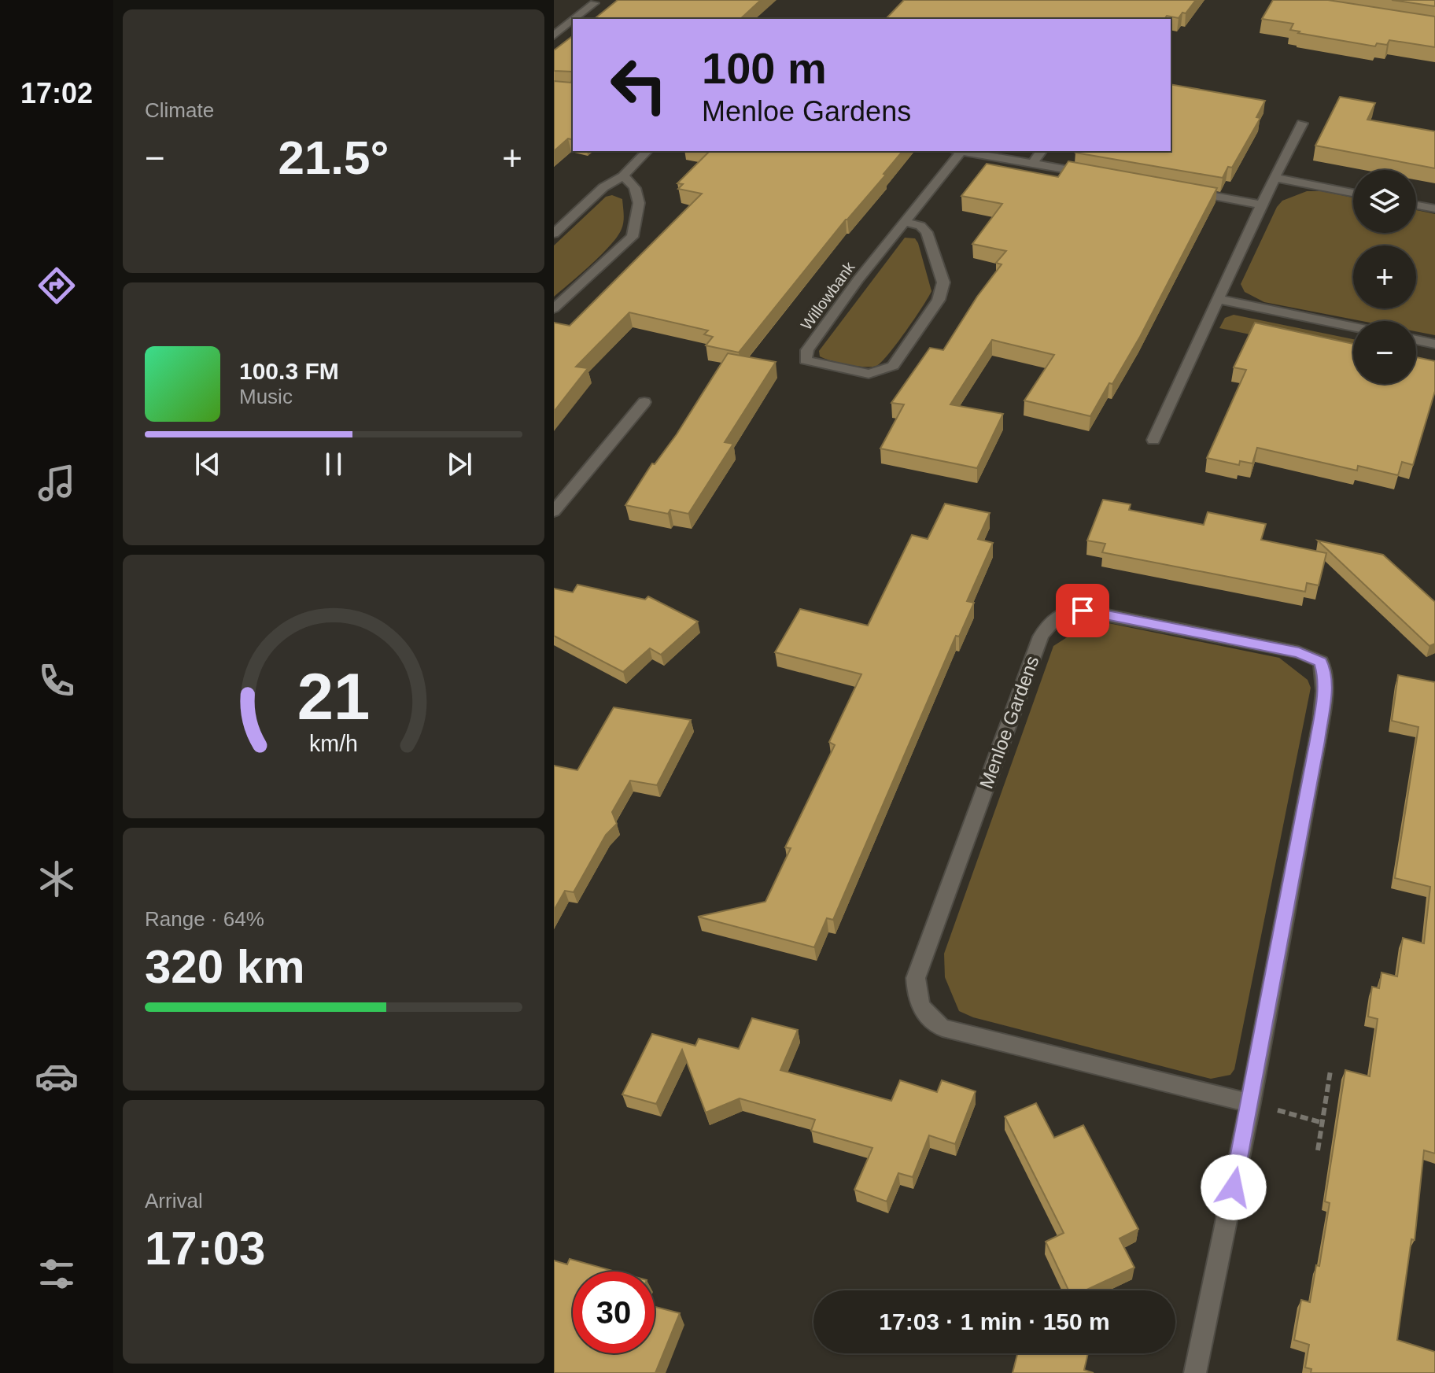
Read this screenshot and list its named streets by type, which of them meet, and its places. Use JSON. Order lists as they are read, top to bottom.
{
  "streets": {
    "street": ["Willowbank", "Menloe Gardens"]
  },
  "page": {
    "tabs": "17:02",
    "tile": [
      "Climate",
      ["Range · 64%", "320 km"],
      ["Arrival", "17:03"]
    ],
    "turn": ["100 m", "Menloe Gardens"],
    "heat": ["−", "21.5°", "+"],
    "map_buttons": ["+", "−"],
    "song": ["100.3 FM", "Music"],
    "limit": "30",
    "trip": "17:03 · 1 min · 150 m",
    "gauge": ["21", "km/h"]
  }
}
